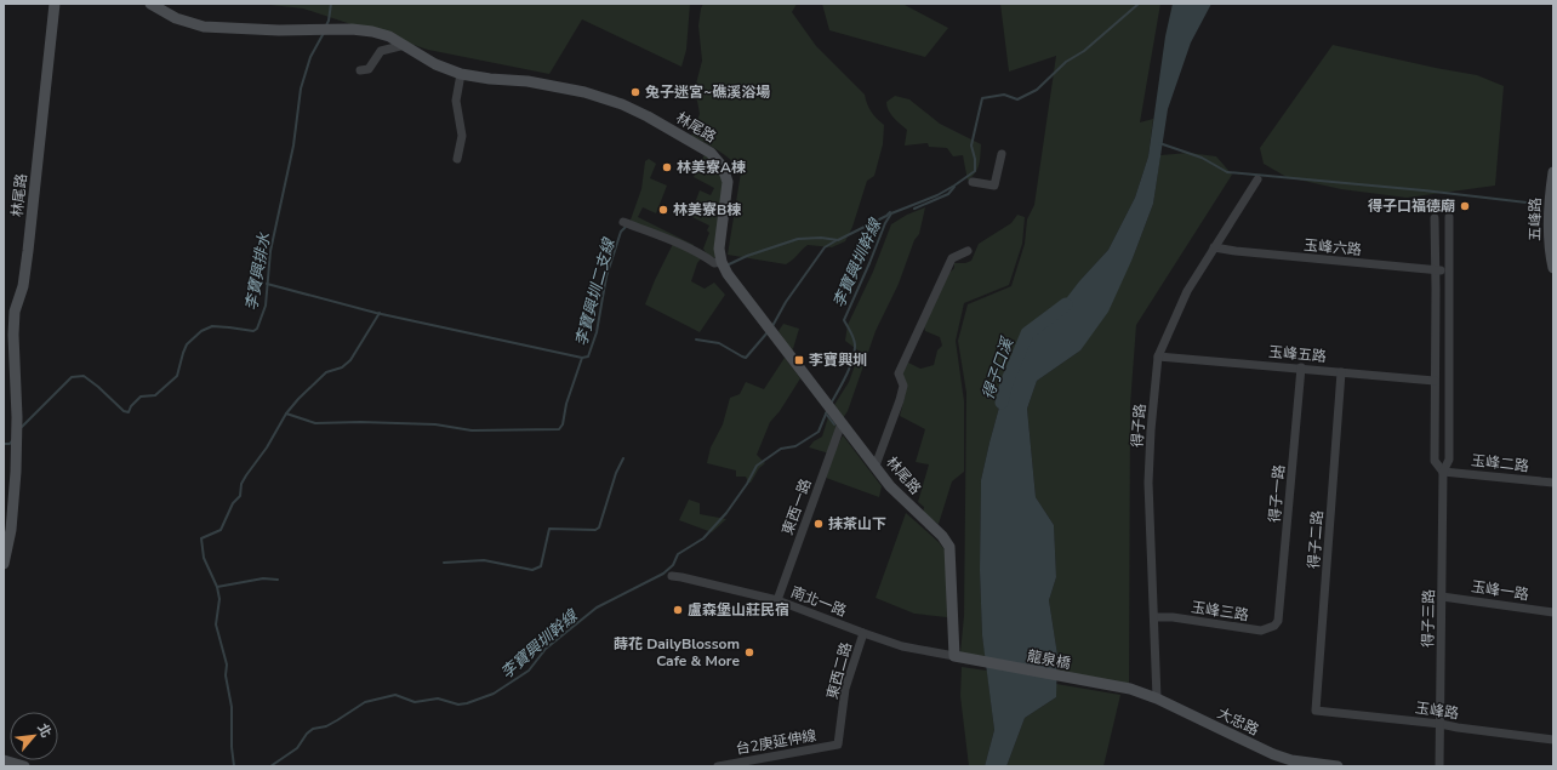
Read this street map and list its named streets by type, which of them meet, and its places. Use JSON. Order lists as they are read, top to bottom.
{
  "streets": {
    "street": [
      "林尾路",
      "五峰路",
      "玉峰六路",
      "玉峰五路",
      "得子路",
      "玉峰二路",
      "得子一路",
      "東西一路",
      "得子二路",
      "玉峰一路",
      "南北一路",
      "玉峰三路",
      "得子三路",
      "龍泉橋",
      "東西二路",
      "玉峰路",
      "大忠路",
      "台2庚延伸線"
    ]
  },
  "crossings": [
    ["林尾路", "東西一路"],
    ["林尾路", "南北一路"],
    ["林尾路", "龍泉橋"],
    ["玉峰六路", "得子路"],
    ["玉峰五路", "得子路"],
    ["玉峰五路", "得子一路"],
    ["玉峰五路", "得子二路"],
    ["得子路", "玉峰三路"],
    ["得子路", "大忠路"],
    ["玉峰二路", "得子三路"],
    ["得子一路", "玉峰三路"],
    ["東西一路", "南北一路"],
    ["得子二路", "玉峰路"],
    ["玉峰一路", "得子三路"],
    ["南北一路", "龍泉橋"],
    ["南北一路", "東西二路"],
    ["得子三路", "玉峰路"],
    ["龍泉橋", "大忠路"],
    ["東西二路", "台2庚延伸線"]
  ],
  "water": [
    "李寶興圳幹線",
    "李寶興排水",
    "李寶興圳二支線",
    "得子口溪"
  ],
  "places": {
    "other": [
      "兔子迷宮~礁溪浴場",
      "林美寮A棟",
      "得子口福德廟",
      "林美寮B棟",
      "抹茶山下",
      "盧森堡山莊民宿",
      "蒔花 DailyBlossom Cafe & More"
    ],
    "transit": ["李寶興圳"]
  },
  "north": "top right"
}
